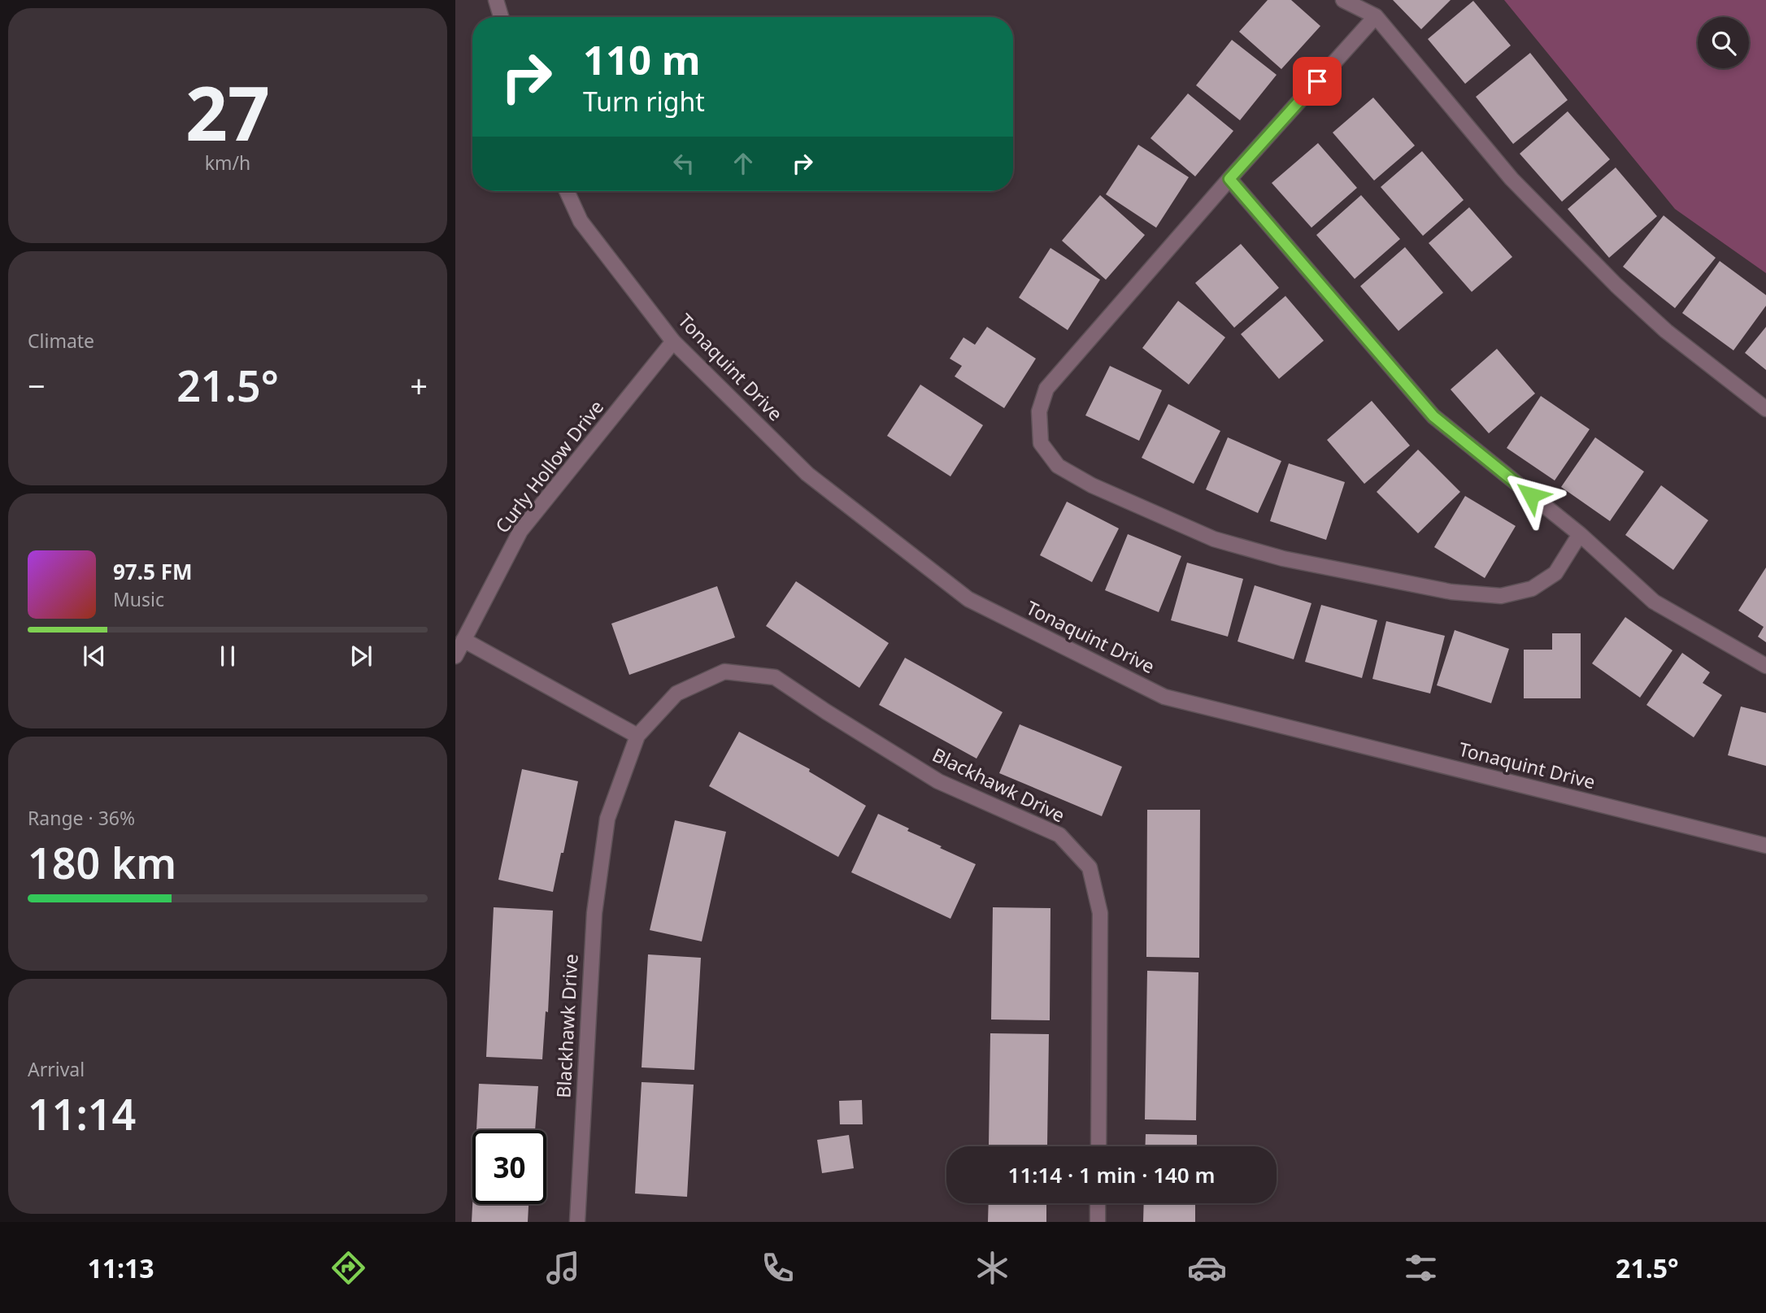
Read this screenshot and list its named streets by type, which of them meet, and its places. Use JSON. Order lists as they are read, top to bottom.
{
  "streets": {
    "street": ["Tonaquint Drive", "Curly Hollow Drive", "Blackhawk Drive"]
  },
  "crossings": [
    ["Tonaquint Drive", "Curly Hollow Drive"]
  ],
  "page": {
    "tile": [
      ["27", "km/h"],
      "Climate",
      ["Range · 36%", "180 km"],
      ["Arrival", "11:14"]
    ],
    "turn": ["110 m", "Turn right"],
    "heat": ["−", "21.5°", "+"],
    "song": ["97.5 FM", "Music"],
    "limit": "30",
    "trip": "11:14 · 1 min · 140 m",
    "tabs": ["11:13", "21.5°"]
  }
}
